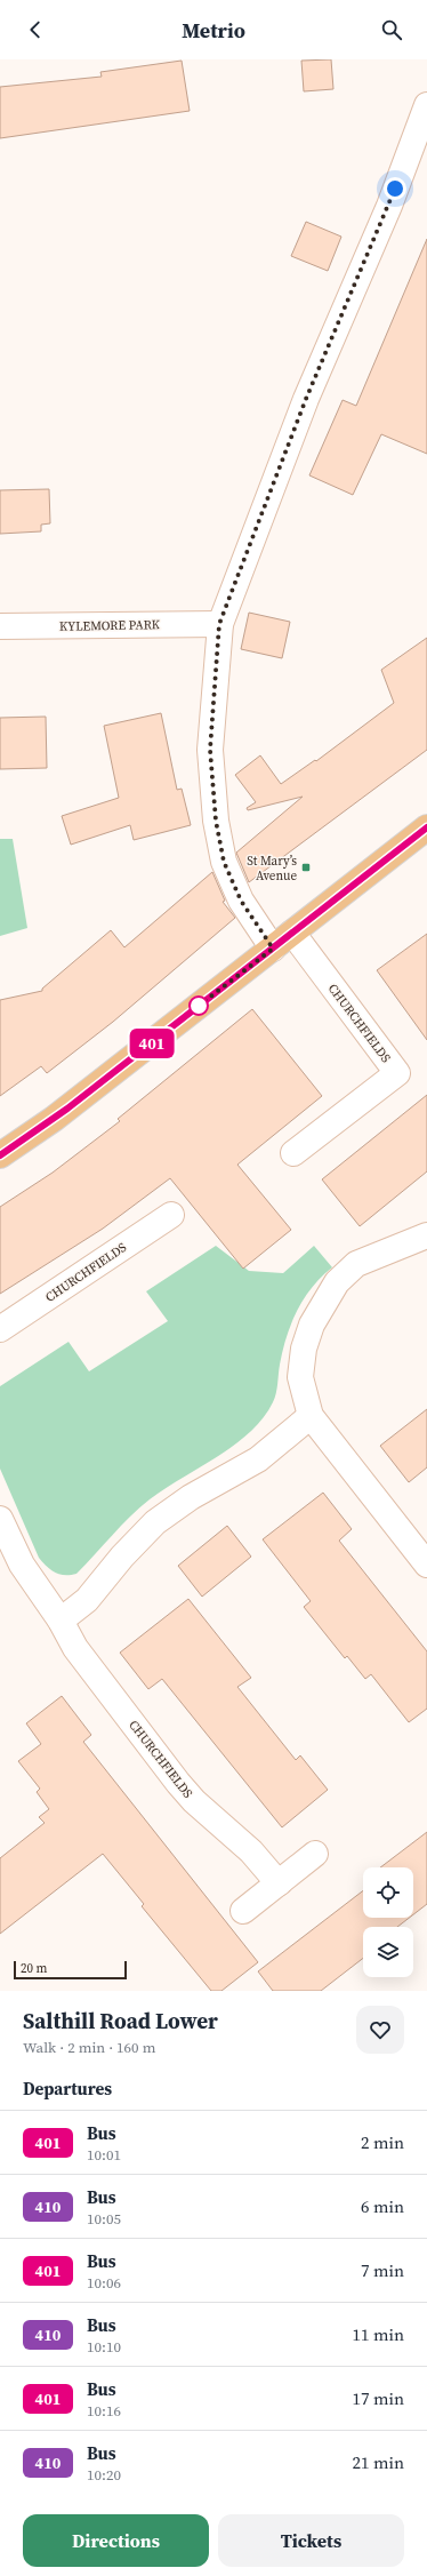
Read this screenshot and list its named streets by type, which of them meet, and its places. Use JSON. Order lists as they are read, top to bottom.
{
  "streets": {
    "street": ["KYLEMORE PARK", "CHURCHFIELDS"]
  },
  "places": {
    "transit": ["St Mary’s Avenue"]
  },
  "lines": ["bus line 401"],
  "scale_bar": "20 m",
  "page": {
    "header": "Metrio",
    "on_map": "401",
    "scale": "20 m",
    "heading": [
      ["Salthill Road Lower", "Walk · 2 min · 160 m"],
      "Departures"
    ],
    "list": [
      {
        "mark": "401",
        "name": "Bus",
        "note": "10:01",
        "value": "2 min"
      },
      {
        "mark": "410",
        "name": "Bus",
        "note": "10:05",
        "value": "6 min"
      },
      {
        "mark": "401",
        "name": "Bus",
        "note": "10:06",
        "value": "7 min"
      },
      {
        "mark": "410",
        "name": "Bus",
        "note": "10:10",
        "value": "11 min"
      },
      {
        "mark": "401",
        "name": "Bus",
        "note": "10:16",
        "value": "17 min"
      },
      {
        "mark": "410",
        "name": "Bus",
        "note": "10:20",
        "value": "21 min"
      }
    ],
    "buttons": ["Directions", "Tickets"]
  }
}
